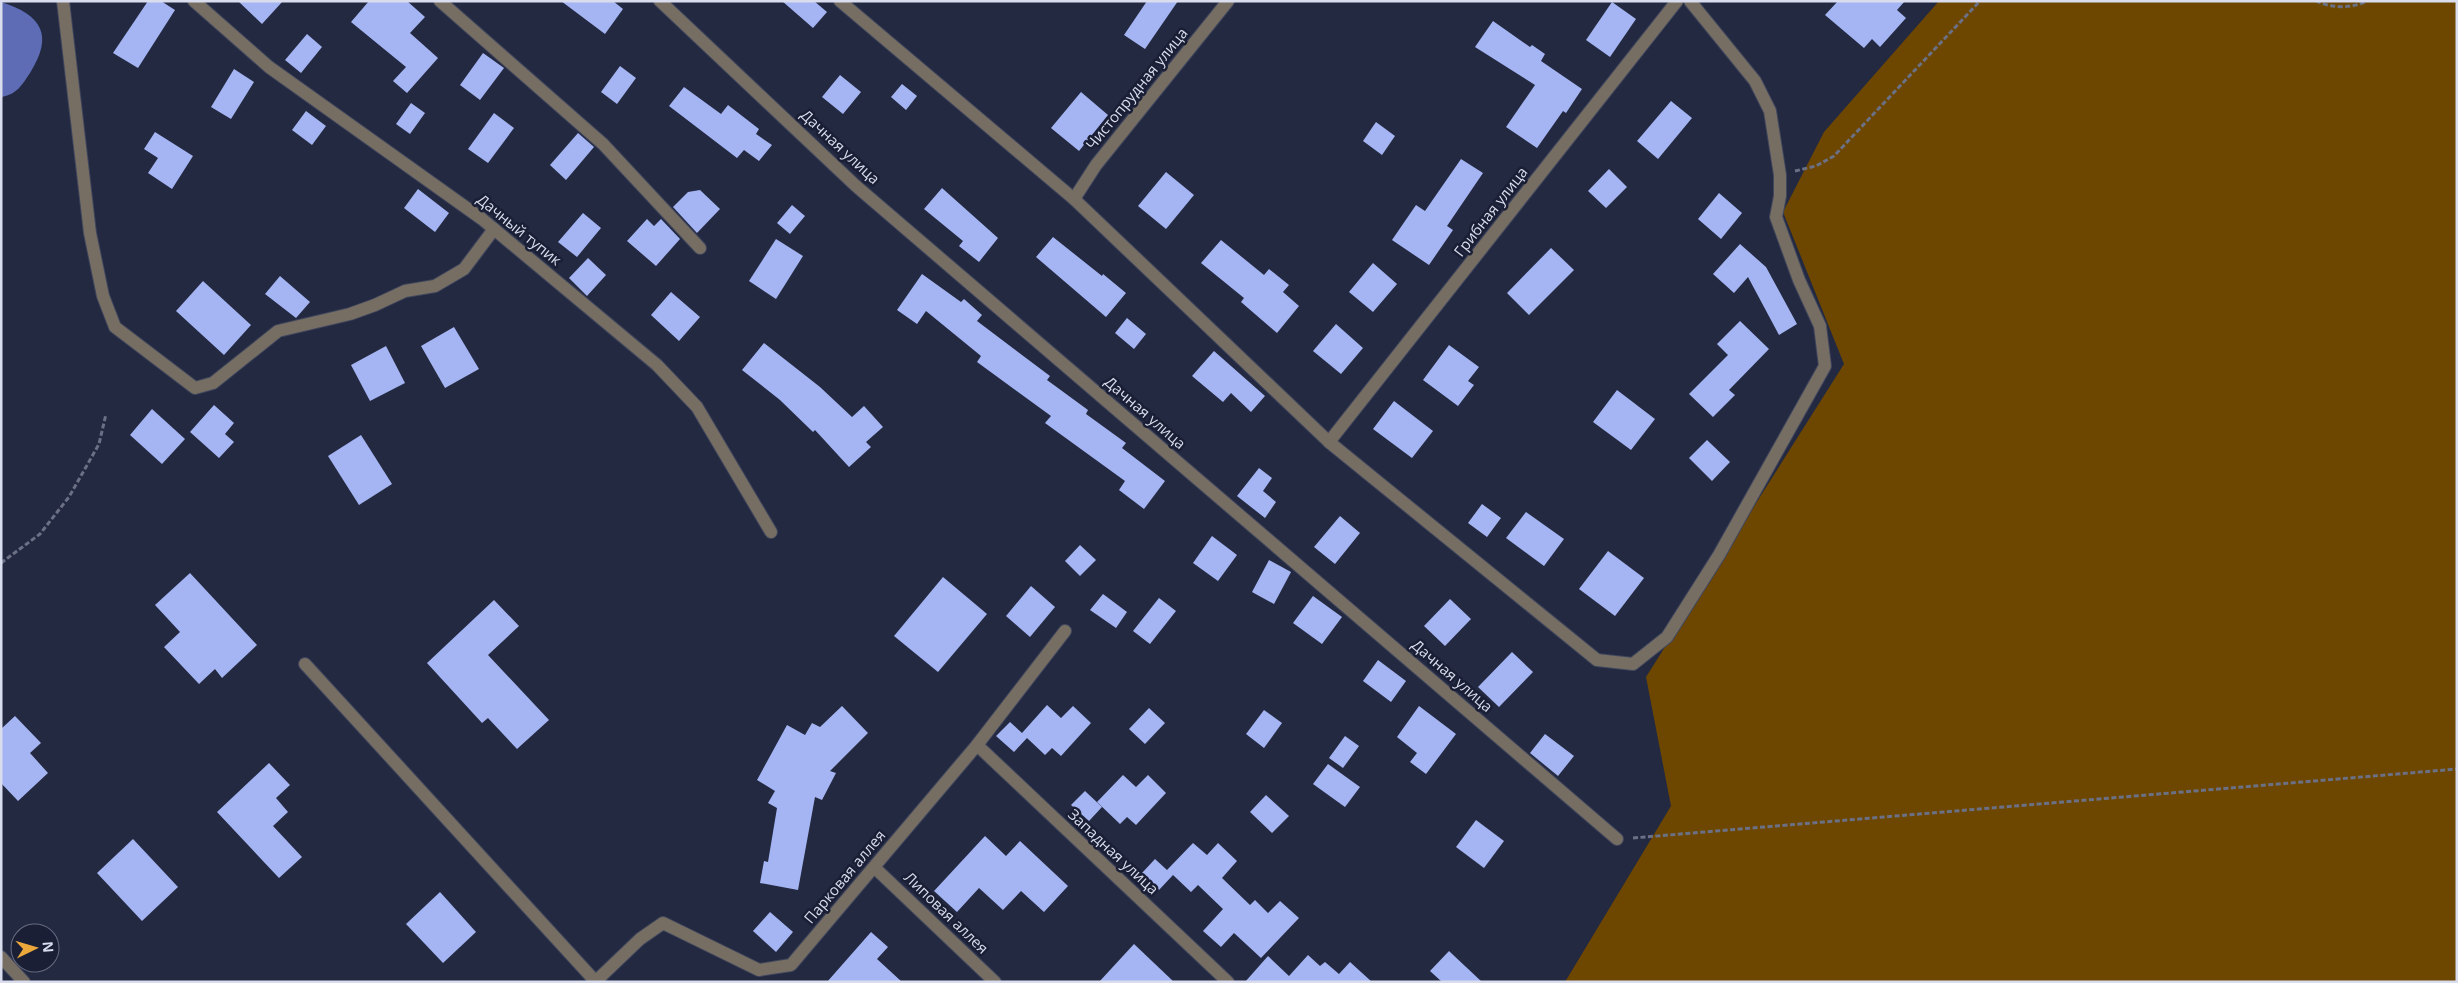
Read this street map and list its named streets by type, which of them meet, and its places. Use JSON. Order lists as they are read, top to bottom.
{
  "streets": {
    "street": [
      "Чистопрудная улица",
      "Дачная улица",
      "Грибная улица",
      "Дачный тупик",
      "Западная улица",
      "Парковая аллея",
      "Липовая аллея"
    ]
  },
  "crossings": [
    ["Западная улица", "Парковая аллея"],
    ["Парковая аллея", "Липовая аллея"]
  ],
  "north": "right"
}
